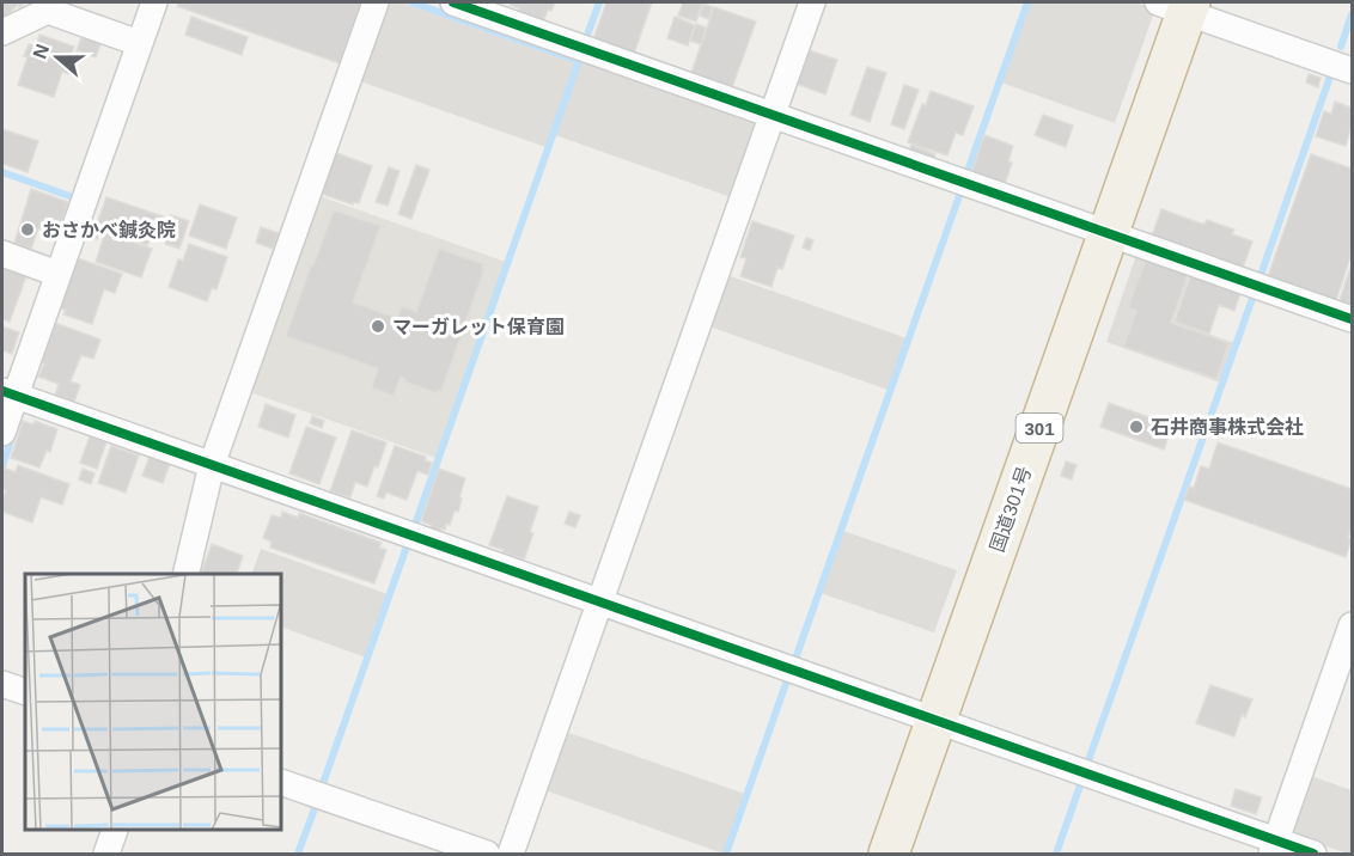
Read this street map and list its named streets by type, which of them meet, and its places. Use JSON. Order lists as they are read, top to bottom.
{
  "streets": {
    "highway": ["301", "国道301号"]
  },
  "places": ["おさかべ鍼灸院", "マーガレット保育園", "石井商事株式会社"],
  "north": "left"
}
